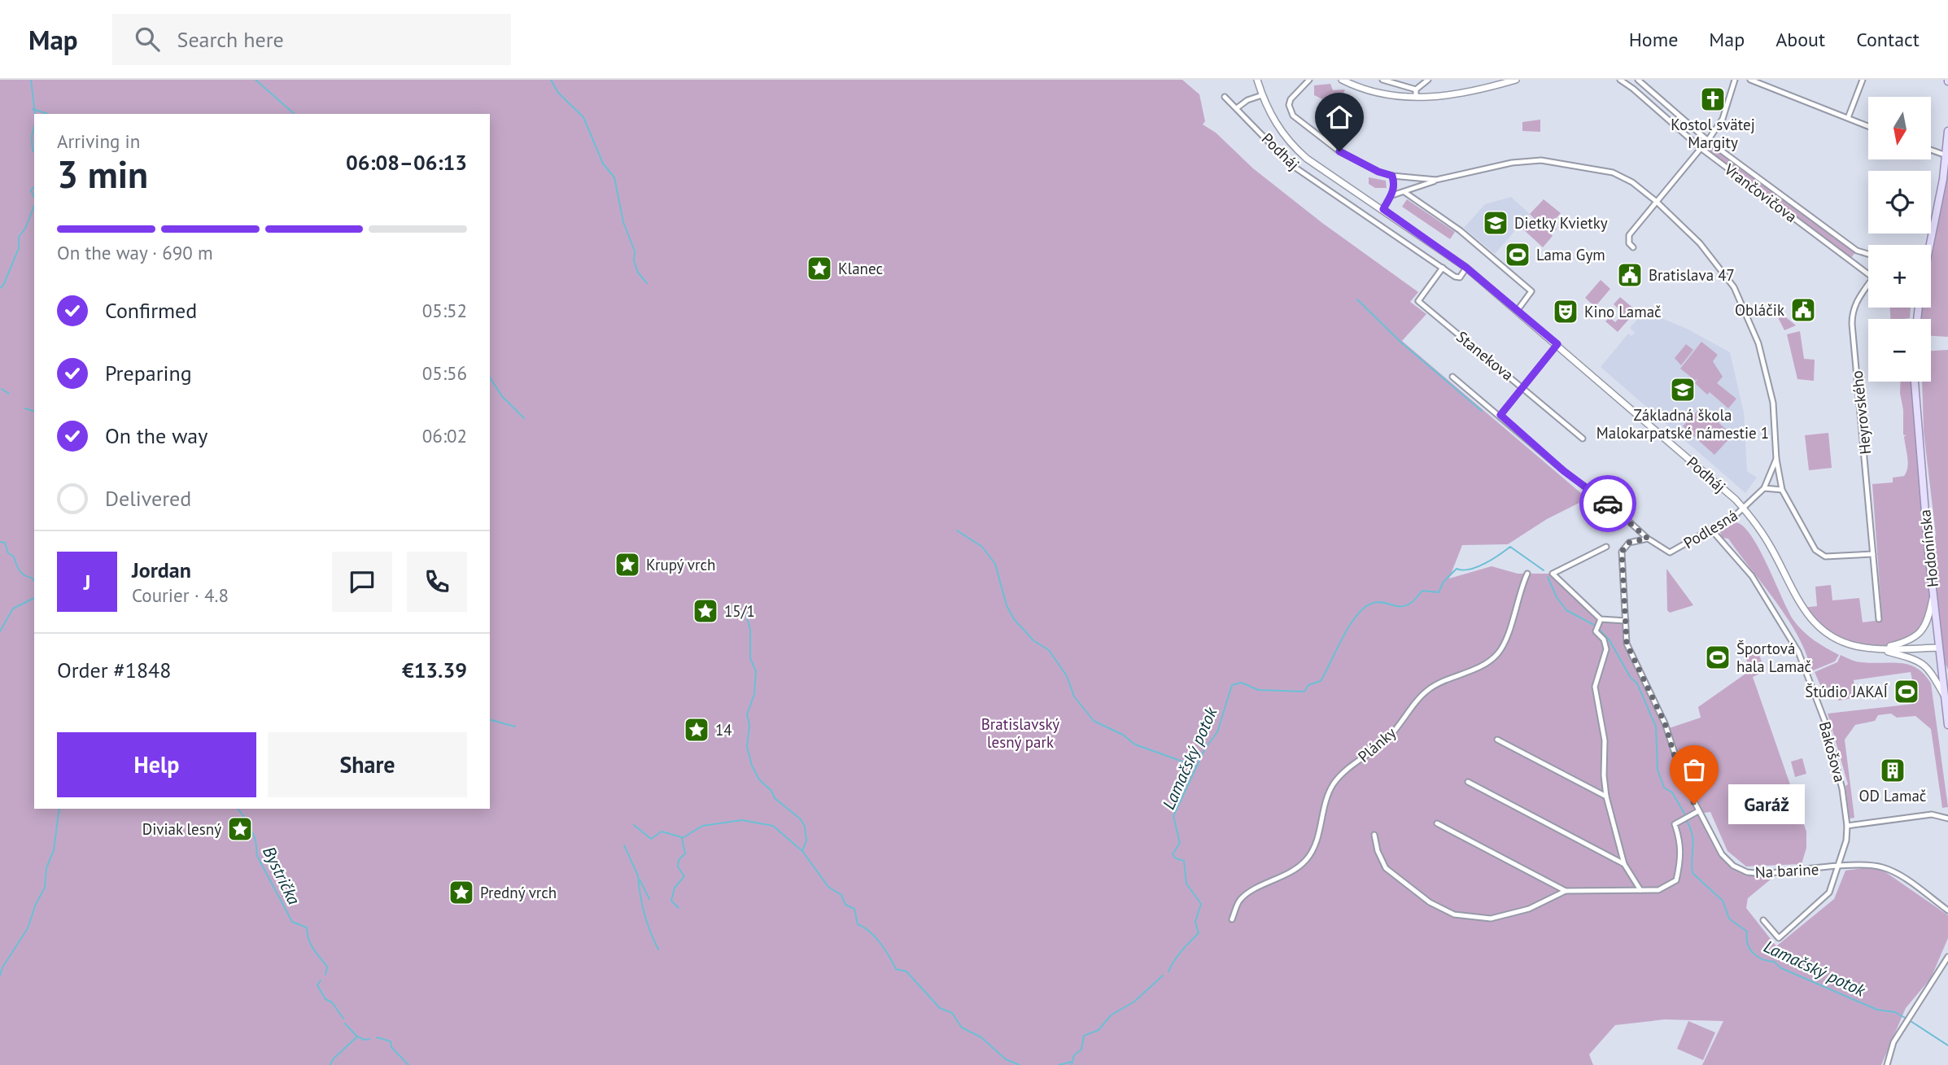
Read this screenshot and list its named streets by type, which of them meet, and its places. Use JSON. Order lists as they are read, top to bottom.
{
  "streets": {
    "main road": ["Hodonínska"],
    "street": [
      "Podháj",
      "Vrančovičova",
      "Stanekova",
      "Heyrovského",
      "Podlesná",
      "Plánky",
      "Bakošova",
      "Na barine"
    ]
  },
  "crossings": [
    ["Podháj", "Stanekova"],
    ["Podháj", "Podlesná"],
    ["Podháj", "Hodonínska"],
    ["Podlesná", "Bakošova"],
    ["Podlesná", "Na barine"],
    ["Bakošova", "Na barine"]
  ],
  "water": ["Lamačský potok", "Bystrička"],
  "parks": ["Bratislavský lesný park"],
  "places": {
    "church": ["Kostol svätej Margity"],
    "school or university": ["Dietky Kvietky", "Základná škola Malokarpatské námestie 1"],
    "sports": ["Lama Gym", "Športová hala Lamač", "Štúdio JAKAÍ"],
    "place": [
      "Klanec",
      "Krupý vrch",
      "15/1",
      "14",
      "Diviak lesný",
      "Predný vrch"
    ],
    "public building": ["Bratislava 47", "Obláčik"],
    "theatre": ["Kino Lamač"],
    "building": ["OD Lamač"],
    "other": ["Garáž"]
  },
  "north": "bottom",
  "page": {
    "header": "Map",
    "search": "Search here",
    "nav": [
      "Home",
      "Map",
      "About",
      "Contact"
    ],
    "map_buttons": ["+", "−"],
    "heading": ["3 min", "Arriving in", "06:08–06:13"],
    "panel": [
      "Jordan",
      "Courier · 4.8",
      "Order #1848",
      "€13.39"
    ],
    "bar": "On the way · 690 m",
    "list": [
      ["Confirmed", "05:52"],
      ["Preparing", "05:56"],
      ["On the way", "06:02"],
      "Delivered"
    ],
    "round": "J",
    "buttons": ["Help", "Share"],
    "bubble": "Garáž"
  }
}
